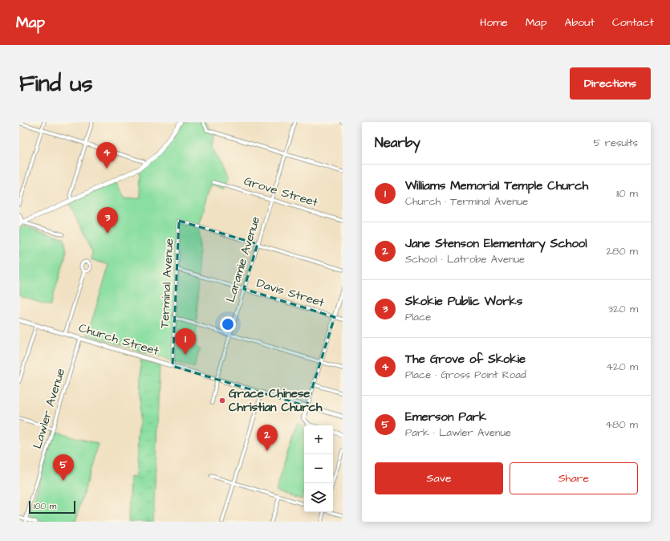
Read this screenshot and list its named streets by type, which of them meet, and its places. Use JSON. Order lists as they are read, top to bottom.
{
  "streets": {
    "street": [
      "Grove Street",
      "Laramie Avenue",
      "Terminal Avenue",
      "Davis Street",
      "Church Street",
      "Lawler Avenue"
    ]
  },
  "crossings": [
    ["Grove Street", "Laramie Avenue"],
    ["Laramie Avenue", "Terminal Avenue"],
    ["Laramie Avenue", "Davis Street"],
    ["Laramie Avenue", "Church Street"],
    ["Terminal Avenue", "Davis Street"],
    ["Terminal Avenue", "Church Street"],
    ["Church Street", "Lawler Avenue"]
  ],
  "places": ["Grace Chinese Christian Church"],
  "scale_bar": "100 m",
  "page": {
    "header": "Map",
    "nav": [
      "Home",
      "Map",
      "About",
      "Contact"
    ],
    "buttons": [
      "Directions",
      ["Save", "Share"]
    ],
    "title": "Find us",
    "heading": ["Nearby", "5 results"],
    "pins": [
      "4",
      "3",
      "1",
      "2",
      "5"
    ],
    "list": [
      {
        "mark": "1",
        "name": "Williams Memorial Temple Church",
        "note": "Church · Terminal Avenue",
        "value": "110 m"
      },
      {
        "mark": "2",
        "name": "Jane Stenson Elementary School",
        "note": "School · Latrobe Avenue",
        "value": "280 m"
      },
      {
        "mark": "3",
        "name": "Skokie Public Works",
        "note": "Place",
        "value": "320 m"
      },
      {
        "mark": "4",
        "name": "The Grove of Skokie",
        "note": "Place · Gross Point Road",
        "value": "420 m"
      },
      {
        "mark": "5",
        "name": "Emerson Park",
        "note": "Park · Lawler Avenue",
        "value": "480 m"
      }
    ],
    "map_buttons": ["+", "−"],
    "scale": "100 m"
  }
}
